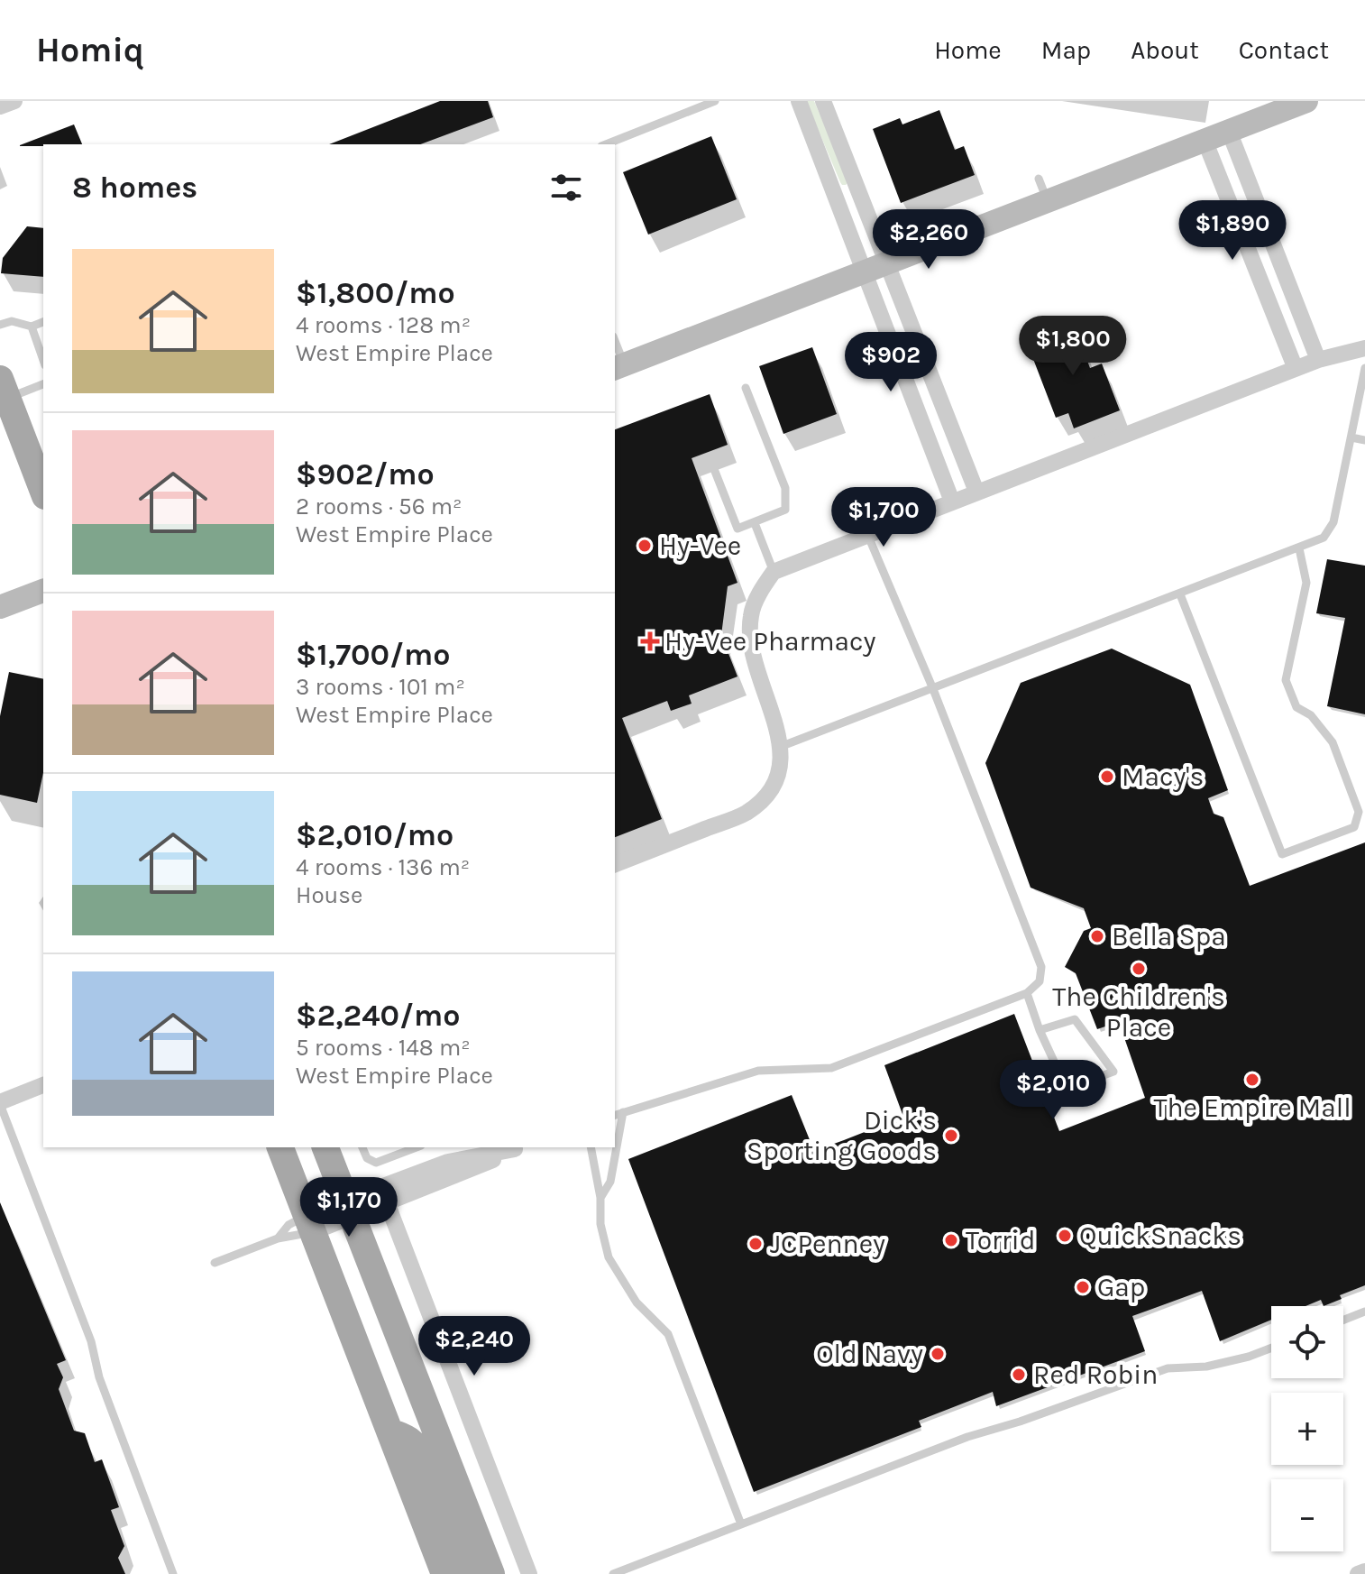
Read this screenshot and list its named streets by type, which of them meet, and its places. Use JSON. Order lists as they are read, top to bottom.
{
  "places": {
    "other": [
      "Hy-Vee",
      "Macy's",
      "Bella Spa",
      "The Children's Place",
      "The Empire Mall",
      "Dick's Sporting Goods",
      "QuickSnacks",
      "Torrid",
      "JCPenney",
      "Gap",
      "Old Navy",
      "Red Robin"
    ],
    "health": ["Hy-Vee Pharmacy"]
  },
  "page": {
    "header": "Homiq",
    "nav": [
      "Home",
      "Map",
      "About",
      "Contact"
    ],
    "heading": "8 homes",
    "price": [
      "$1,890",
      "$2,260",
      "$1,800",
      "$902",
      "$1,700",
      "$2,010",
      "$1,170",
      "$2,240"
    ],
    "list": [
      {
        "name": "$1,800/mo",
        "note": "4 rooms · 128 m² · West Empire Place"
      },
      {
        "name": "$902/mo",
        "note": "2 rooms · 56 m² · West Empire Place"
      },
      {
        "name": "$1,700/mo",
        "note": "3 rooms · 101 m² · West Empire Place"
      },
      {
        "name": "$2,010/mo",
        "note": "4 rooms · 136 m² · House"
      },
      {
        "name": "$2,240/mo",
        "note": "5 rooms · 148 m² · West Empire Place"
      }
    ],
    "map_buttons": ["+", "−"]
  }
}
